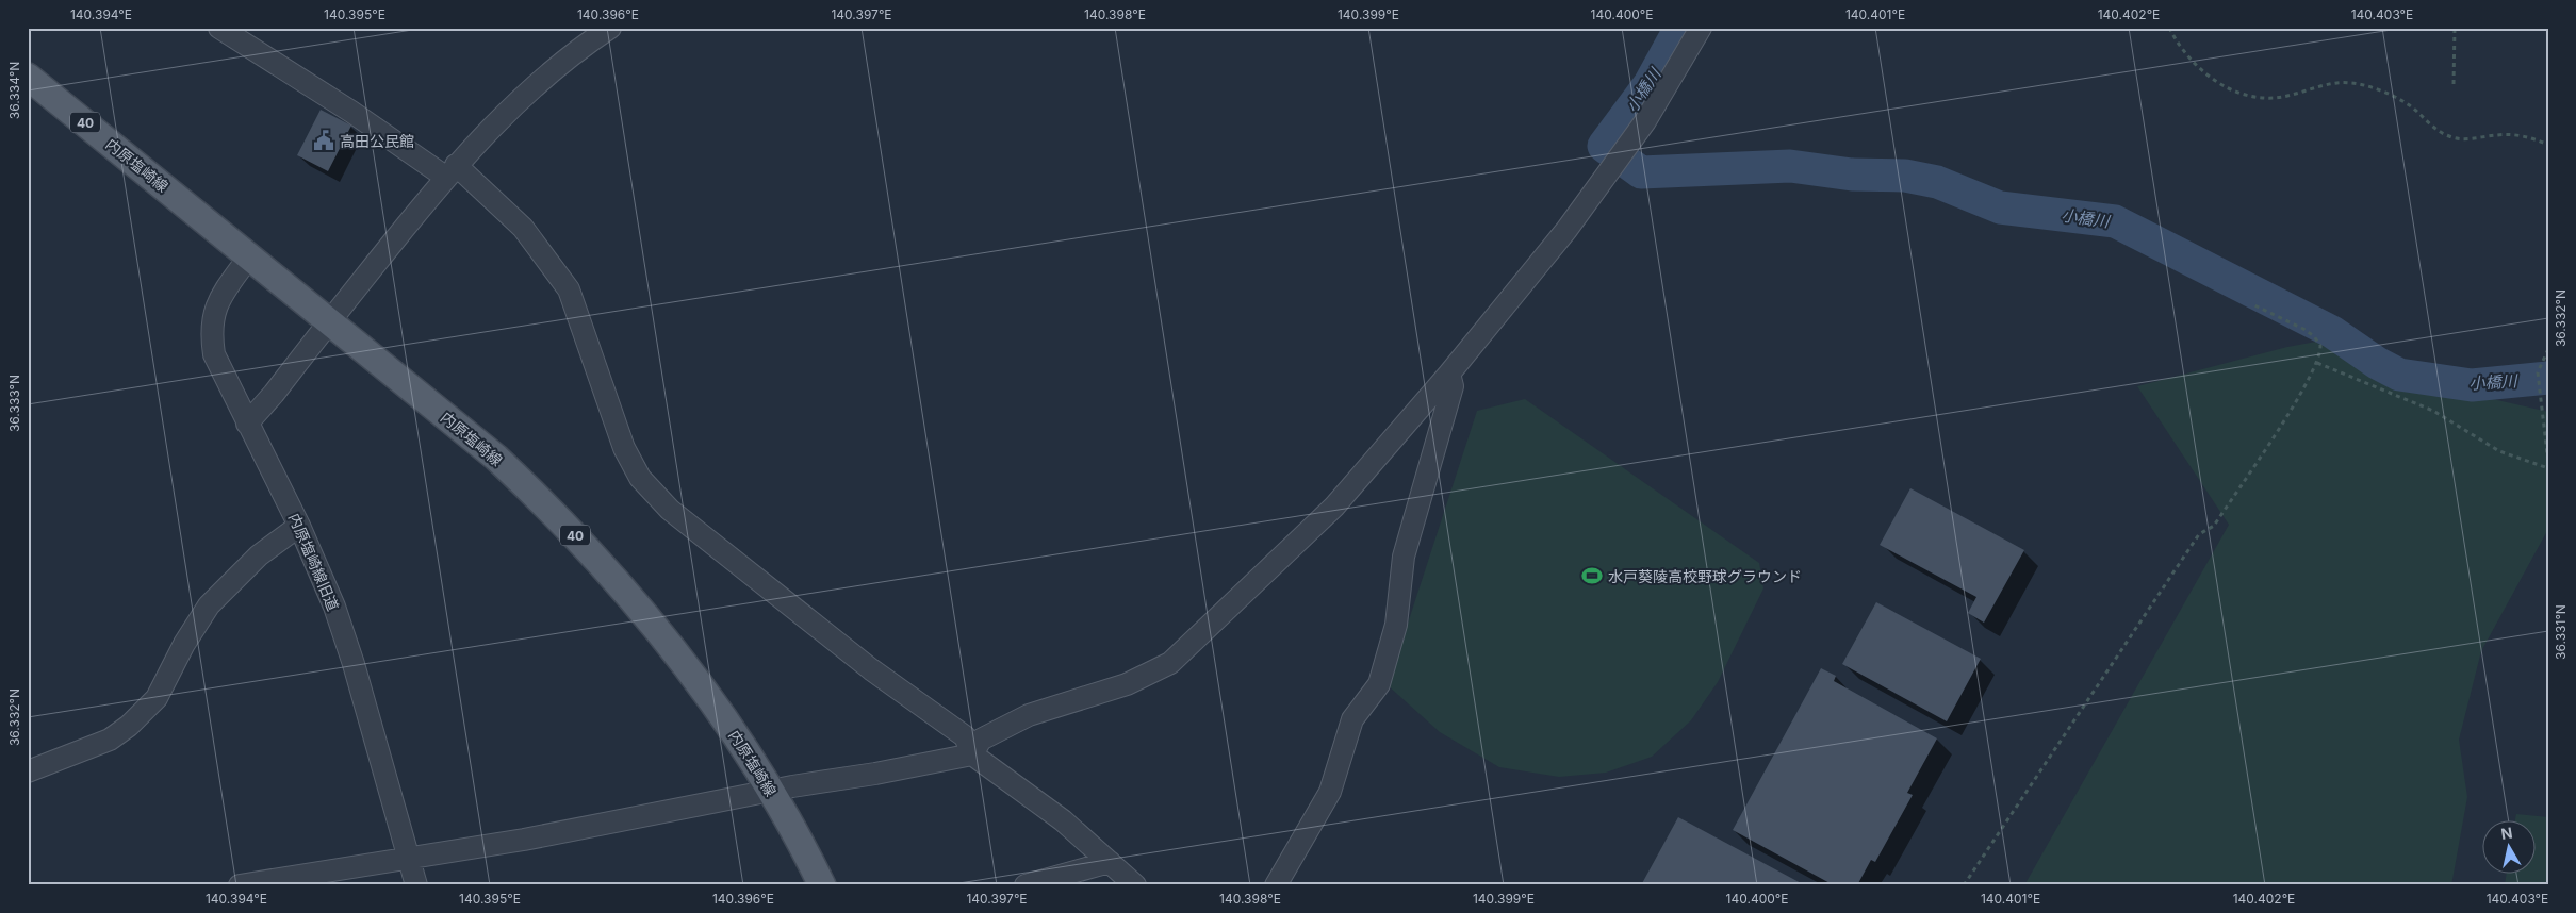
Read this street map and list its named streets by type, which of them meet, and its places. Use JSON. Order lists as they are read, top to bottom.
{
  "streets": {
    "main road": ["40", "内原塩崎線"],
    "street": ["内原塩崎線旧道"]
  },
  "crossings": [
    ["内原塩崎線", "内原塩崎線旧道"]
  ],
  "water": ["小橋川"],
  "places": {
    "public building": ["高田公民館"],
    "sports": ["水戸葵陵高校野球グラウンド"]
  },
  "north": "top",
  "coordinates": [
    "140.394°E",
    "140.395°E",
    "140.396°E",
    "140.397°E",
    "140.398°E",
    "140.399°E",
    "140.400°E",
    "140.401°E",
    "140.402°E",
    "140.403°E",
    "36.334°N",
    "36.332°N",
    "36.333°N",
    "36.331°N"
  ]
}
